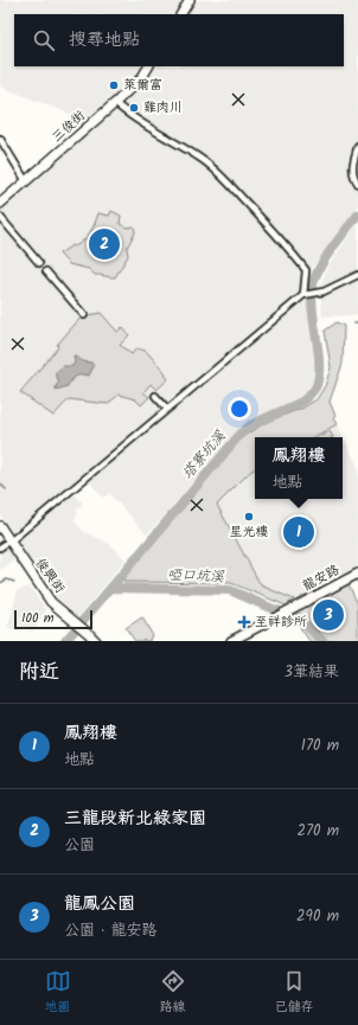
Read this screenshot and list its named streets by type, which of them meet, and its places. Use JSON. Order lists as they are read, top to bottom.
{
  "streets": {
    "street": ["三俊街", "俊興街", "龍安路"]
  },
  "water": ["塔寮坑溪", "啞口坑溪"],
  "places": {
    "other": ["萊爾富", "雞肉川", "星光樓"],
    "health": ["至祥診所"]
  },
  "scale_bar": "100 m",
  "page": {
    "search": "搜尋地點",
    "pins": ["2", "1", "3"],
    "popup": ["鳳翔樓", "地點"],
    "scale": "100 m",
    "heading": ["附近", "3筆結果"],
    "list": [
      {
        "mark": "1",
        "name": "鳳翔樓",
        "note": "地點",
        "value": "170 m"
      },
      {
        "mark": "2",
        "name": "三龍段新北綠家園",
        "note": "公園",
        "value": "270 m"
      },
      {
        "mark": "3",
        "name": "龍鳳公園",
        "note": "公園 · 龍安路",
        "value": "290 m"
      }
    ],
    "nav": ["地圖", "路線", "已儲存"]
  }
}
